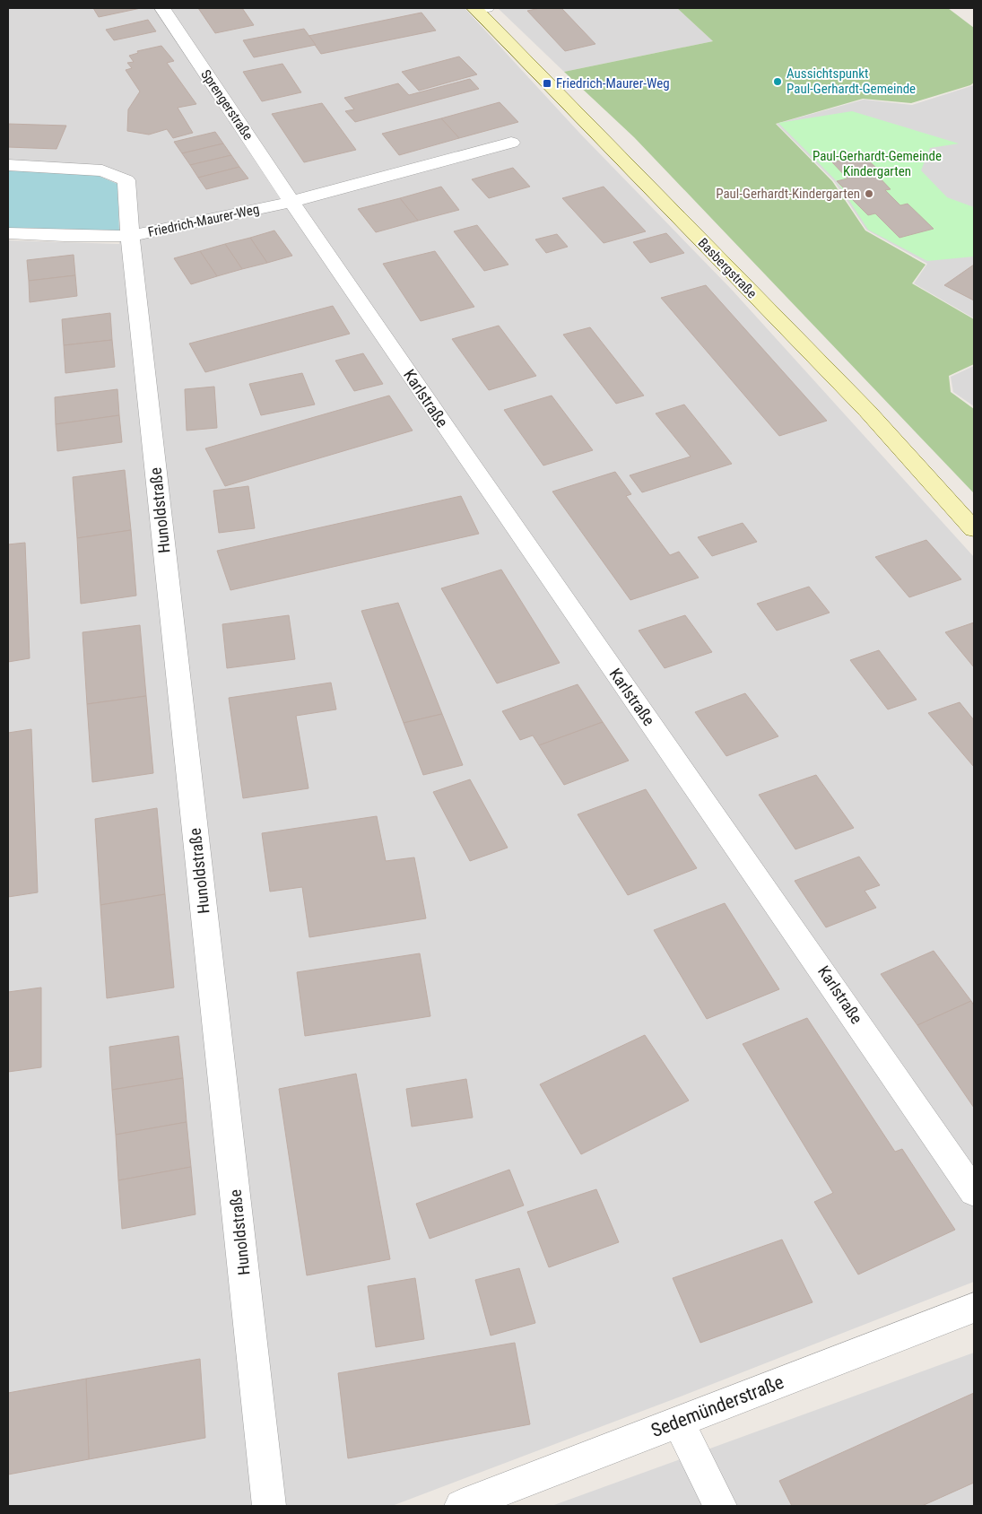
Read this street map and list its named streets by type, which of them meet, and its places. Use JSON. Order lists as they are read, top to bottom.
{
  "streets": {
    "main road": ["Basbergstraße"],
    "street": [
      "Sprengerstraße",
      "Friedrich-Maurer-Weg",
      "Karlstraße",
      "Hunoldstraße",
      "Sedemünderstraße"
    ]
  },
  "crossings": [
    ["Sprengerstraße", "Friedrich-Maurer-Weg"],
    ["Sprengerstraße", "Karlstraße"],
    ["Friedrich-Maurer-Weg", "Karlstraße"],
    ["Friedrich-Maurer-Weg", "Hunoldstraße"]
  ],
  "parks": ["Paul-Gerhardt-Gemeinde Kindergarten"],
  "places": {
    "other": ["Aussichtspunkt Paul-Gerhardt-Gemeinde", "Paul-Gerhardt-Kindergarten"],
    "transit": ["Friedrich-Maurer-Weg"]
  }
}
